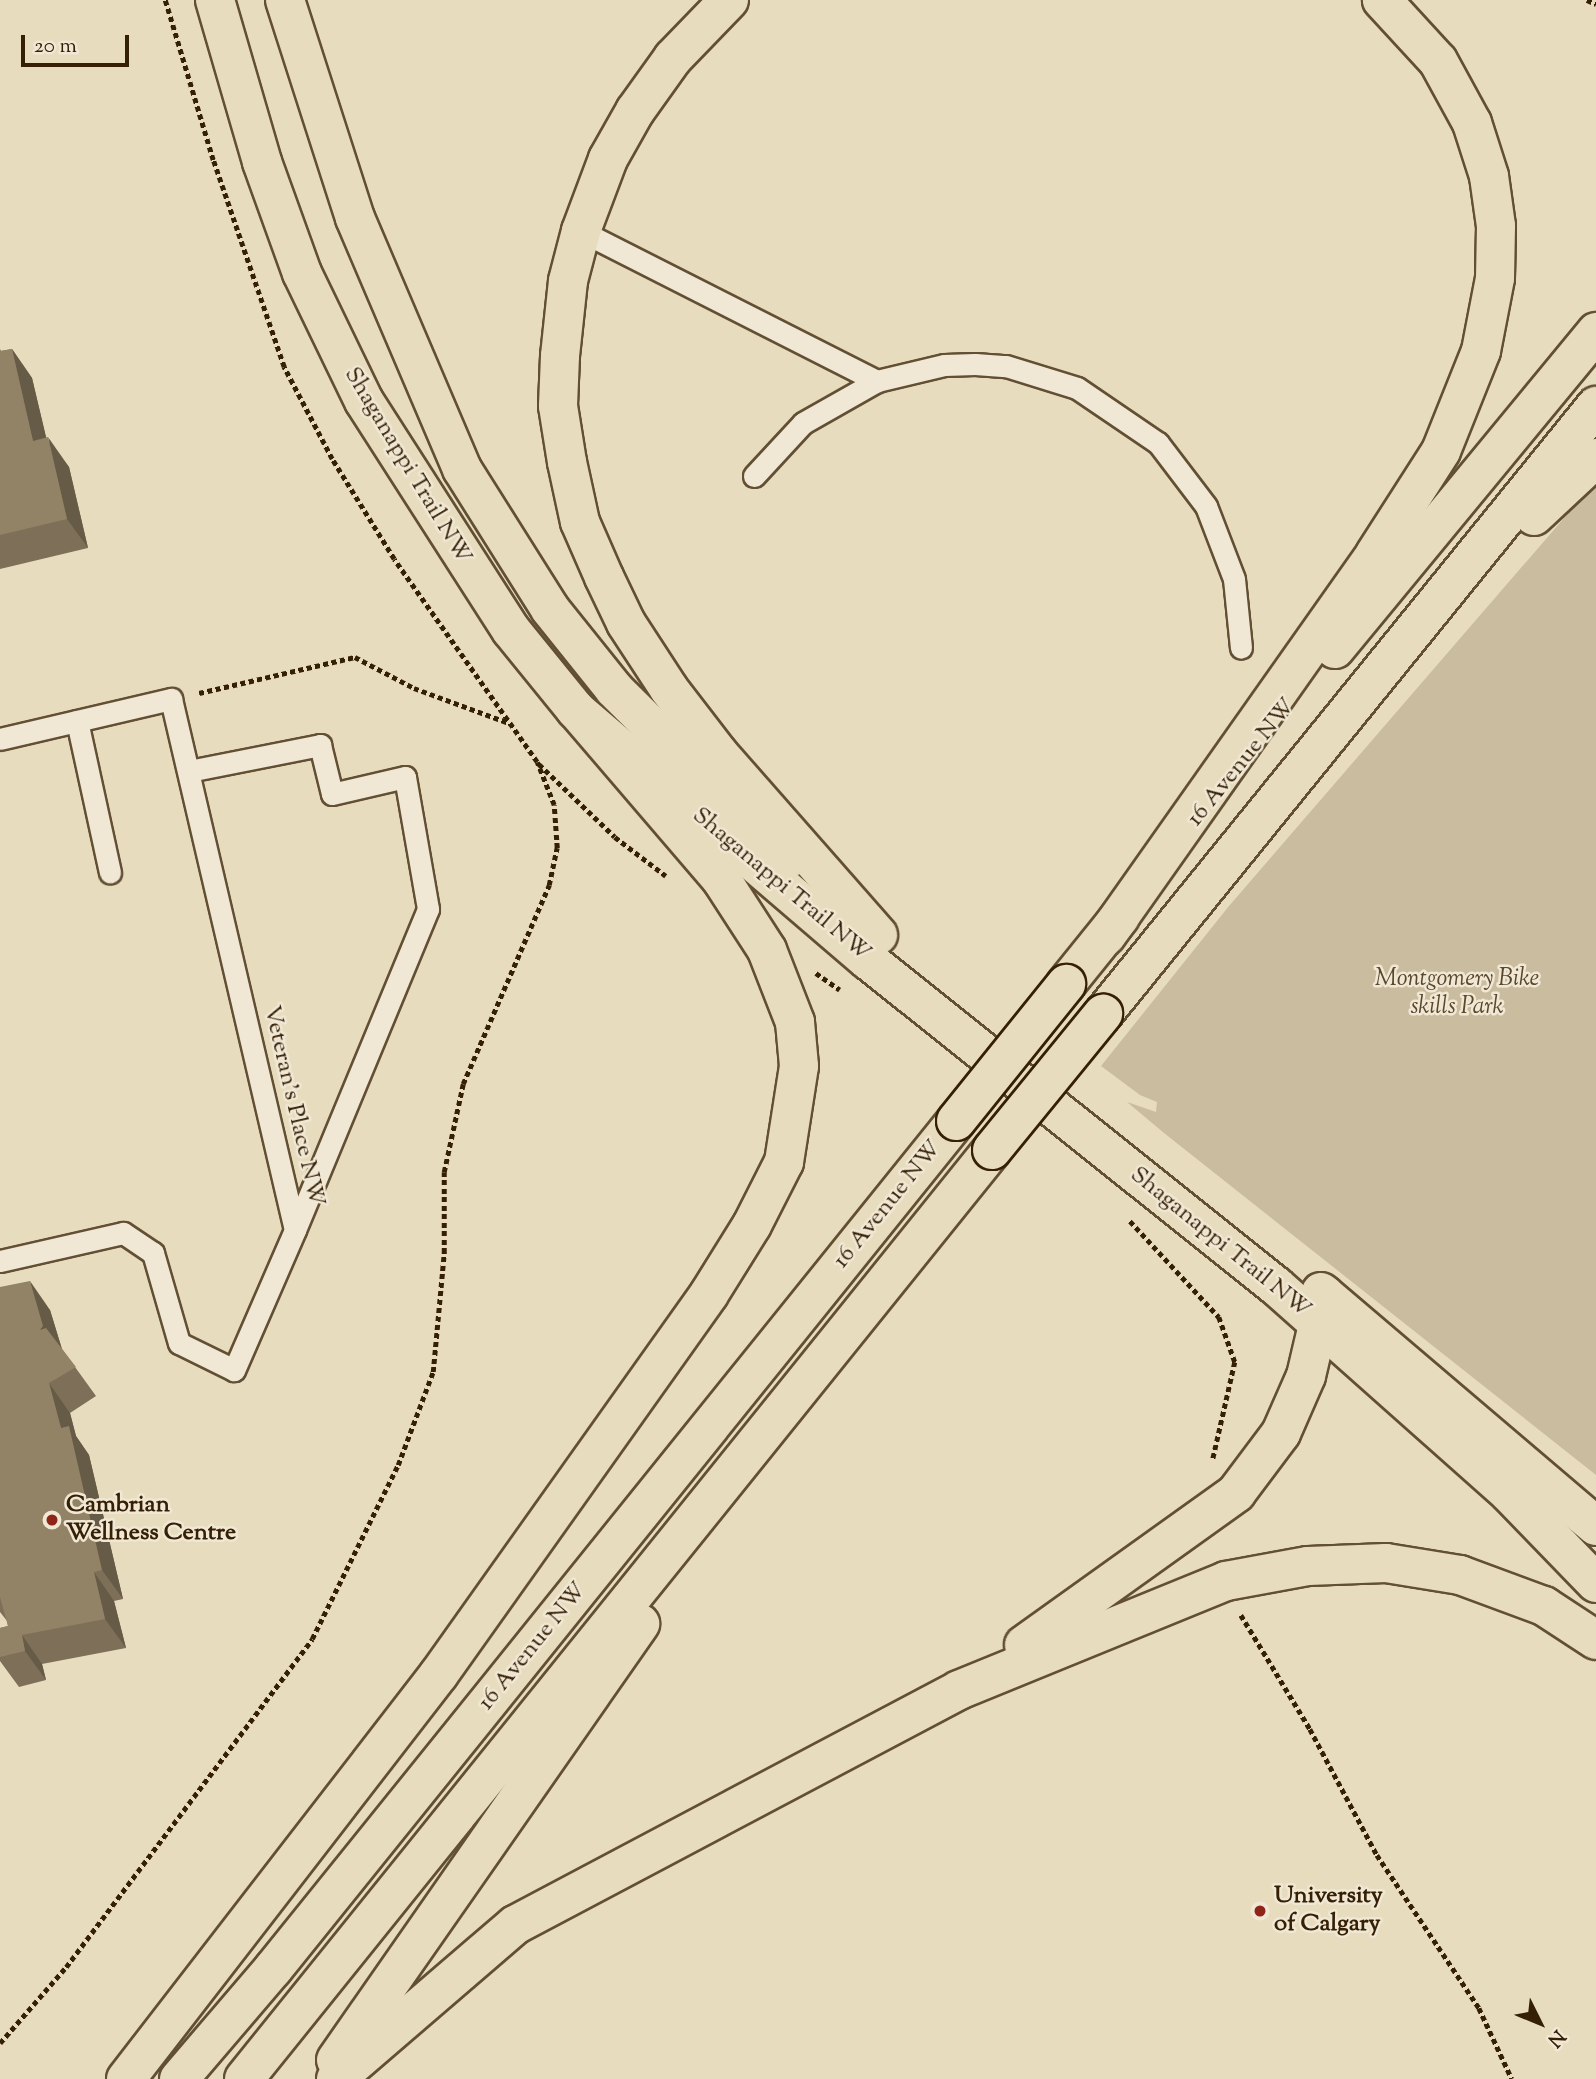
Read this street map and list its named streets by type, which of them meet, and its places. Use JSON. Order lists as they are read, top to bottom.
{
  "streets": {
    "main road": ["Shaganappi Trail NW", "16 Avenue NW"],
    "lane": ["Veteran's Place NW"]
  },
  "parks": ["Montgomery Bike skills Park"],
  "places": ["Cambrian Wellness Centre", "University of Calgary"],
  "scale_bar": "20 m",
  "north": "bottom right"
}
